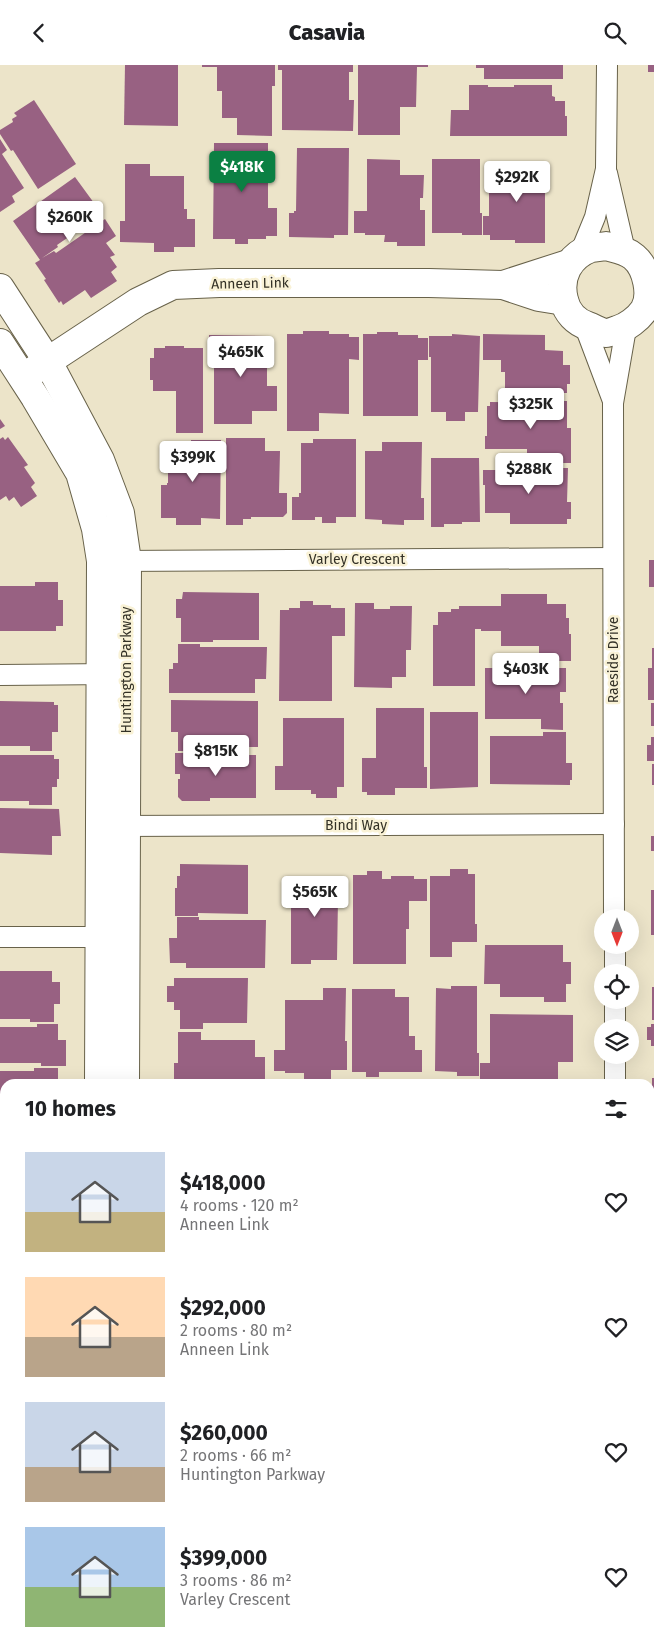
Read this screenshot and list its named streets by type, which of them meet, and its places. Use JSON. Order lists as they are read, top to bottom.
{
  "streets": {
    "street": [
      "Anneen Link",
      "Varley Crescent",
      "Raeside Drive",
      "Huntington Parkway",
      "Bindi Way"
    ]
  },
  "crossings": [
    ["Anneen Link", "Raeside Drive"],
    ["Anneen Link", "Huntington Parkway"],
    ["Varley Crescent", "Raeside Drive"],
    ["Varley Crescent", "Huntington Parkway"],
    ["Raeside Drive", "Bindi Way"],
    ["Huntington Parkway", "Bindi Way"]
  ],
  "north": "bottom",
  "page": {
    "header": "Casavia",
    "price": [
      "$418K",
      "$292K",
      "$260K",
      "$465K",
      "$325K",
      "$399K",
      "$288K",
      "$403K",
      "$815K",
      "$565K"
    ],
    "heading": "10 homes",
    "list": [
      {
        "name": "$418,000",
        "note": "4 rooms · 120 m² · Anneen Link"
      },
      {
        "name": "$292,000",
        "note": "2 rooms · 80 m² · Anneen Link"
      },
      {
        "name": "$260,000",
        "note": "2 rooms · 66 m² · Huntington Parkway"
      },
      {
        "name": "$399,000",
        "note": "3 rooms · 86 m² · Varley Crescent"
      }
    ]
  }
}
